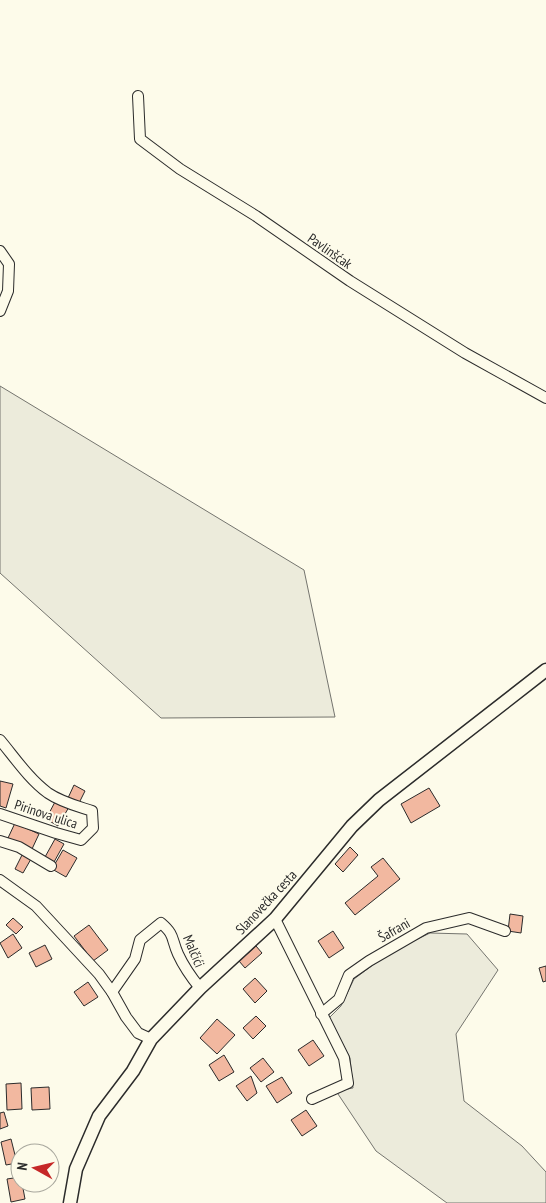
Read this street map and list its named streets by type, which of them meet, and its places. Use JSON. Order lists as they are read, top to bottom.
{
  "streets": {
    "street": [
      "Pavlinšćak",
      "Pirinova ulica",
      "Slanovečka cesta",
      "Šafrani",
      "Malčići"
    ]
  },
  "crossings": [
    ["Slanovečka cesta", "Malčići"]
  ],
  "north": "left"
}
